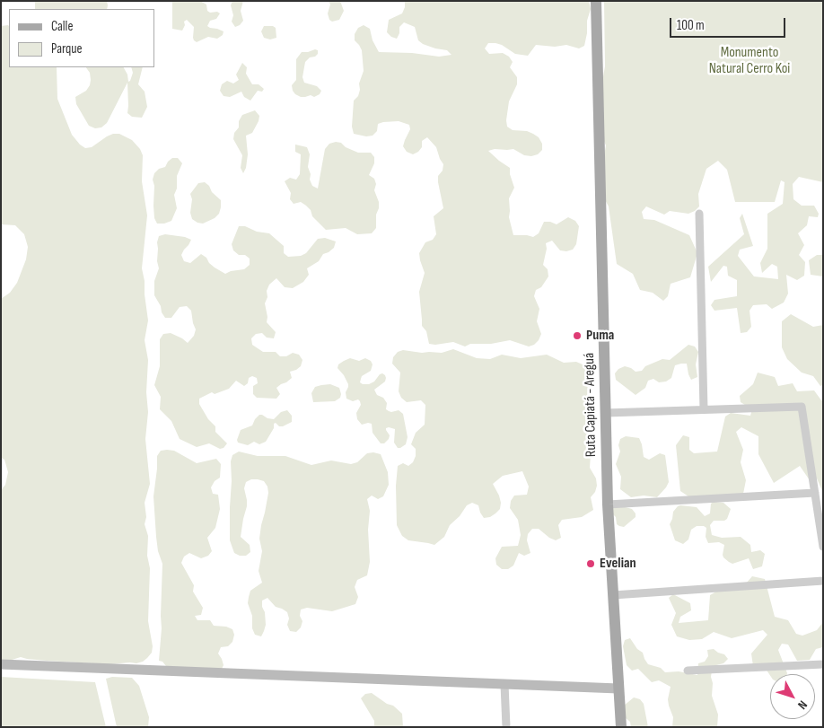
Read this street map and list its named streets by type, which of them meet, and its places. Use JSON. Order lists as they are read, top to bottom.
{
  "streets": {
    "main road": ["Ruta Capiatá - Areguá"]
  },
  "parks": ["Monumento Natural Cerro Koi"],
  "places": ["Puma", "Evelian"],
  "legend": ["Calle", "Parque"],
  "scale_bar": "100 m",
  "north": "bottom right"
}
